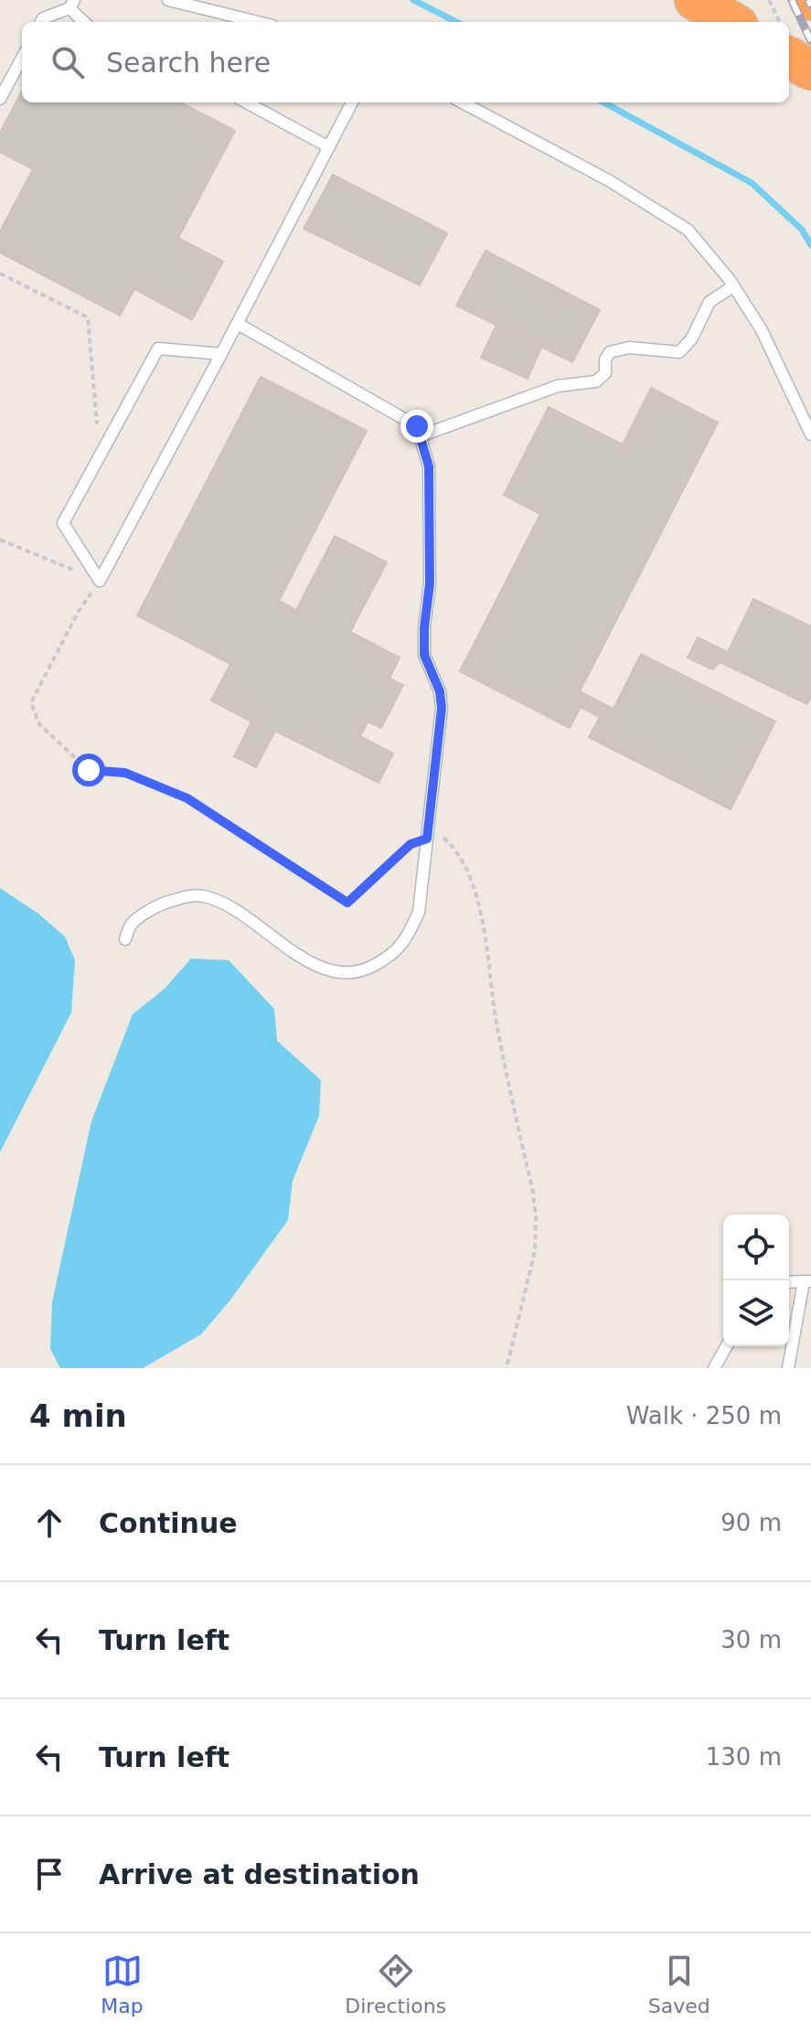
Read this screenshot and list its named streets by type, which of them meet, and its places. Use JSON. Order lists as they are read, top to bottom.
{
  "page": {
    "search": "Search here",
    "heading": ["4 min", "Walk · 250 m"],
    "list": [
      ["Continue", "90 m"],
      ["Turn left", "30 m"],
      ["Turn left", "130 m"],
      "Arrive at destination"
    ],
    "nav": ["Map", "Directions", "Saved"]
  }
}
